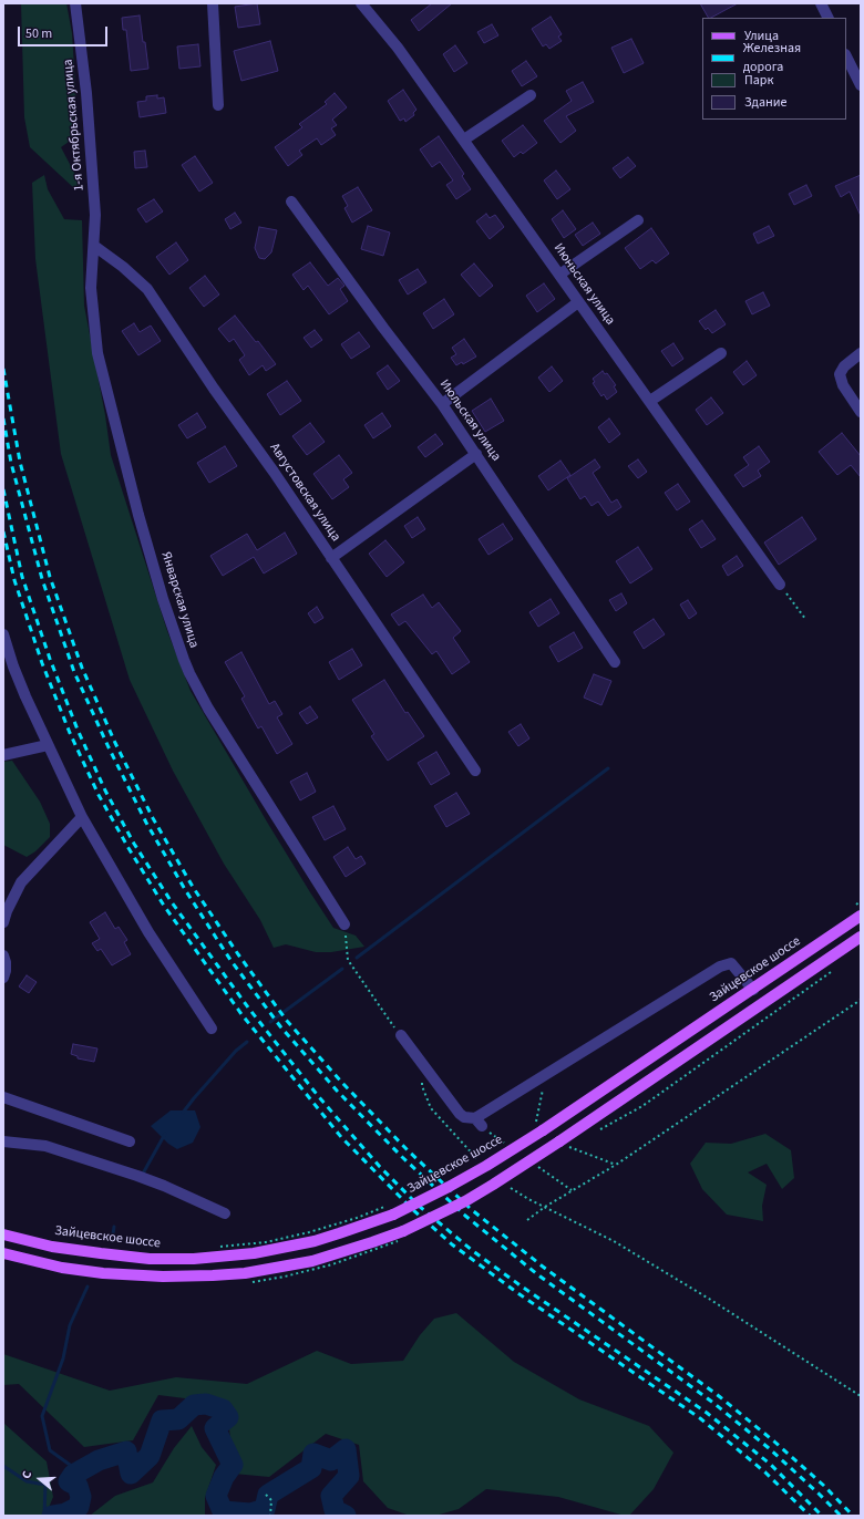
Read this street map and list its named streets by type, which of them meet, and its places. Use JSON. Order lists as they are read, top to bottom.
{
  "streets": {
    "main road": ["Зайцевское шоссе"],
    "street": [
      "1-я Октябрьская улица",
      "Июньская улица",
      "Июльская улица",
      "Августовская улица",
      "Январская улица"
    ]
  },
  "crossings": [
    ["1-я Октябрьская улица", "Августовская улица"],
    ["1-я Октябрьская улица", "Январская улица"],
    ["Августовская улица", "Январская улица"]
  ],
  "legend": [
    "Улица",
    "Железная дорога",
    "Парк",
    "Здание"
  ],
  "scale_bar": "50 m",
  "north": "left"
}
